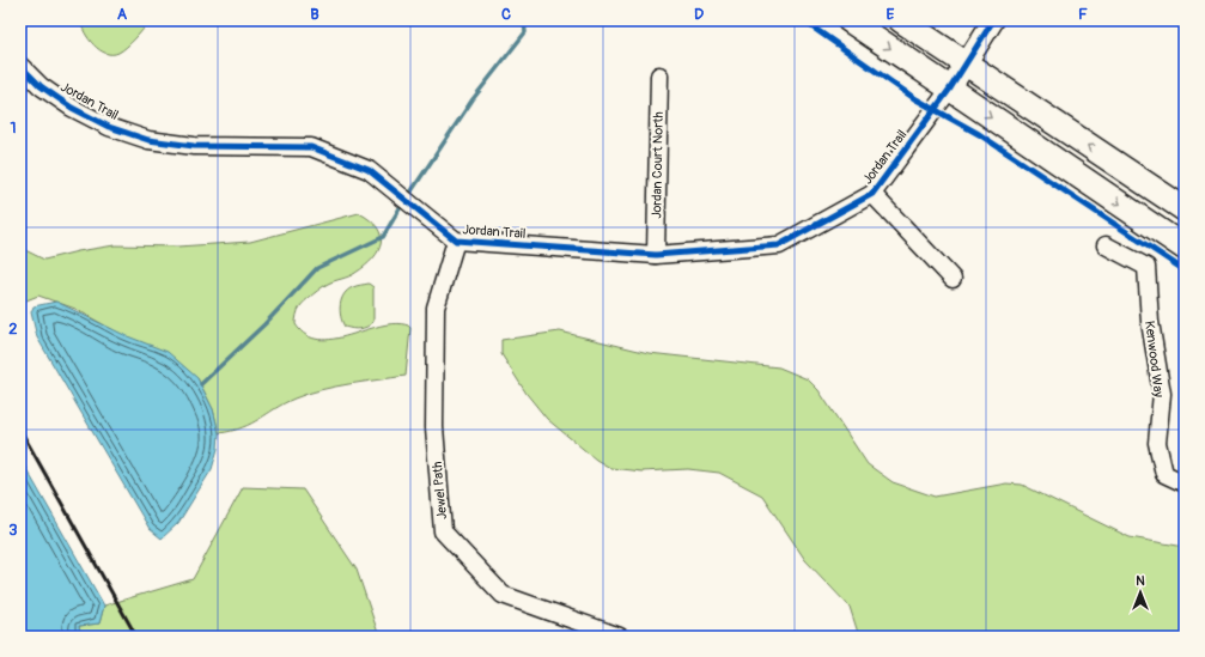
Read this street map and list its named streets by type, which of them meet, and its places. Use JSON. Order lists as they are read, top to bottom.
{
  "streets": {
    "street": [
      "Jordan Trail",
      "Jordan Court North",
      "Kenwood Way",
      "Jewel Path"
    ]
  },
  "crossings": [
    ["Jordan Trail", "Jordan Court North"],
    ["Jordan Trail", "Jewel Path"]
  ],
  "north": "top",
  "grid": {
    "columns": [
      "A",
      "B",
      "C",
      "D",
      "E",
      "F"
    ],
    "rows": ["1", "2", "3"]
  }
}
